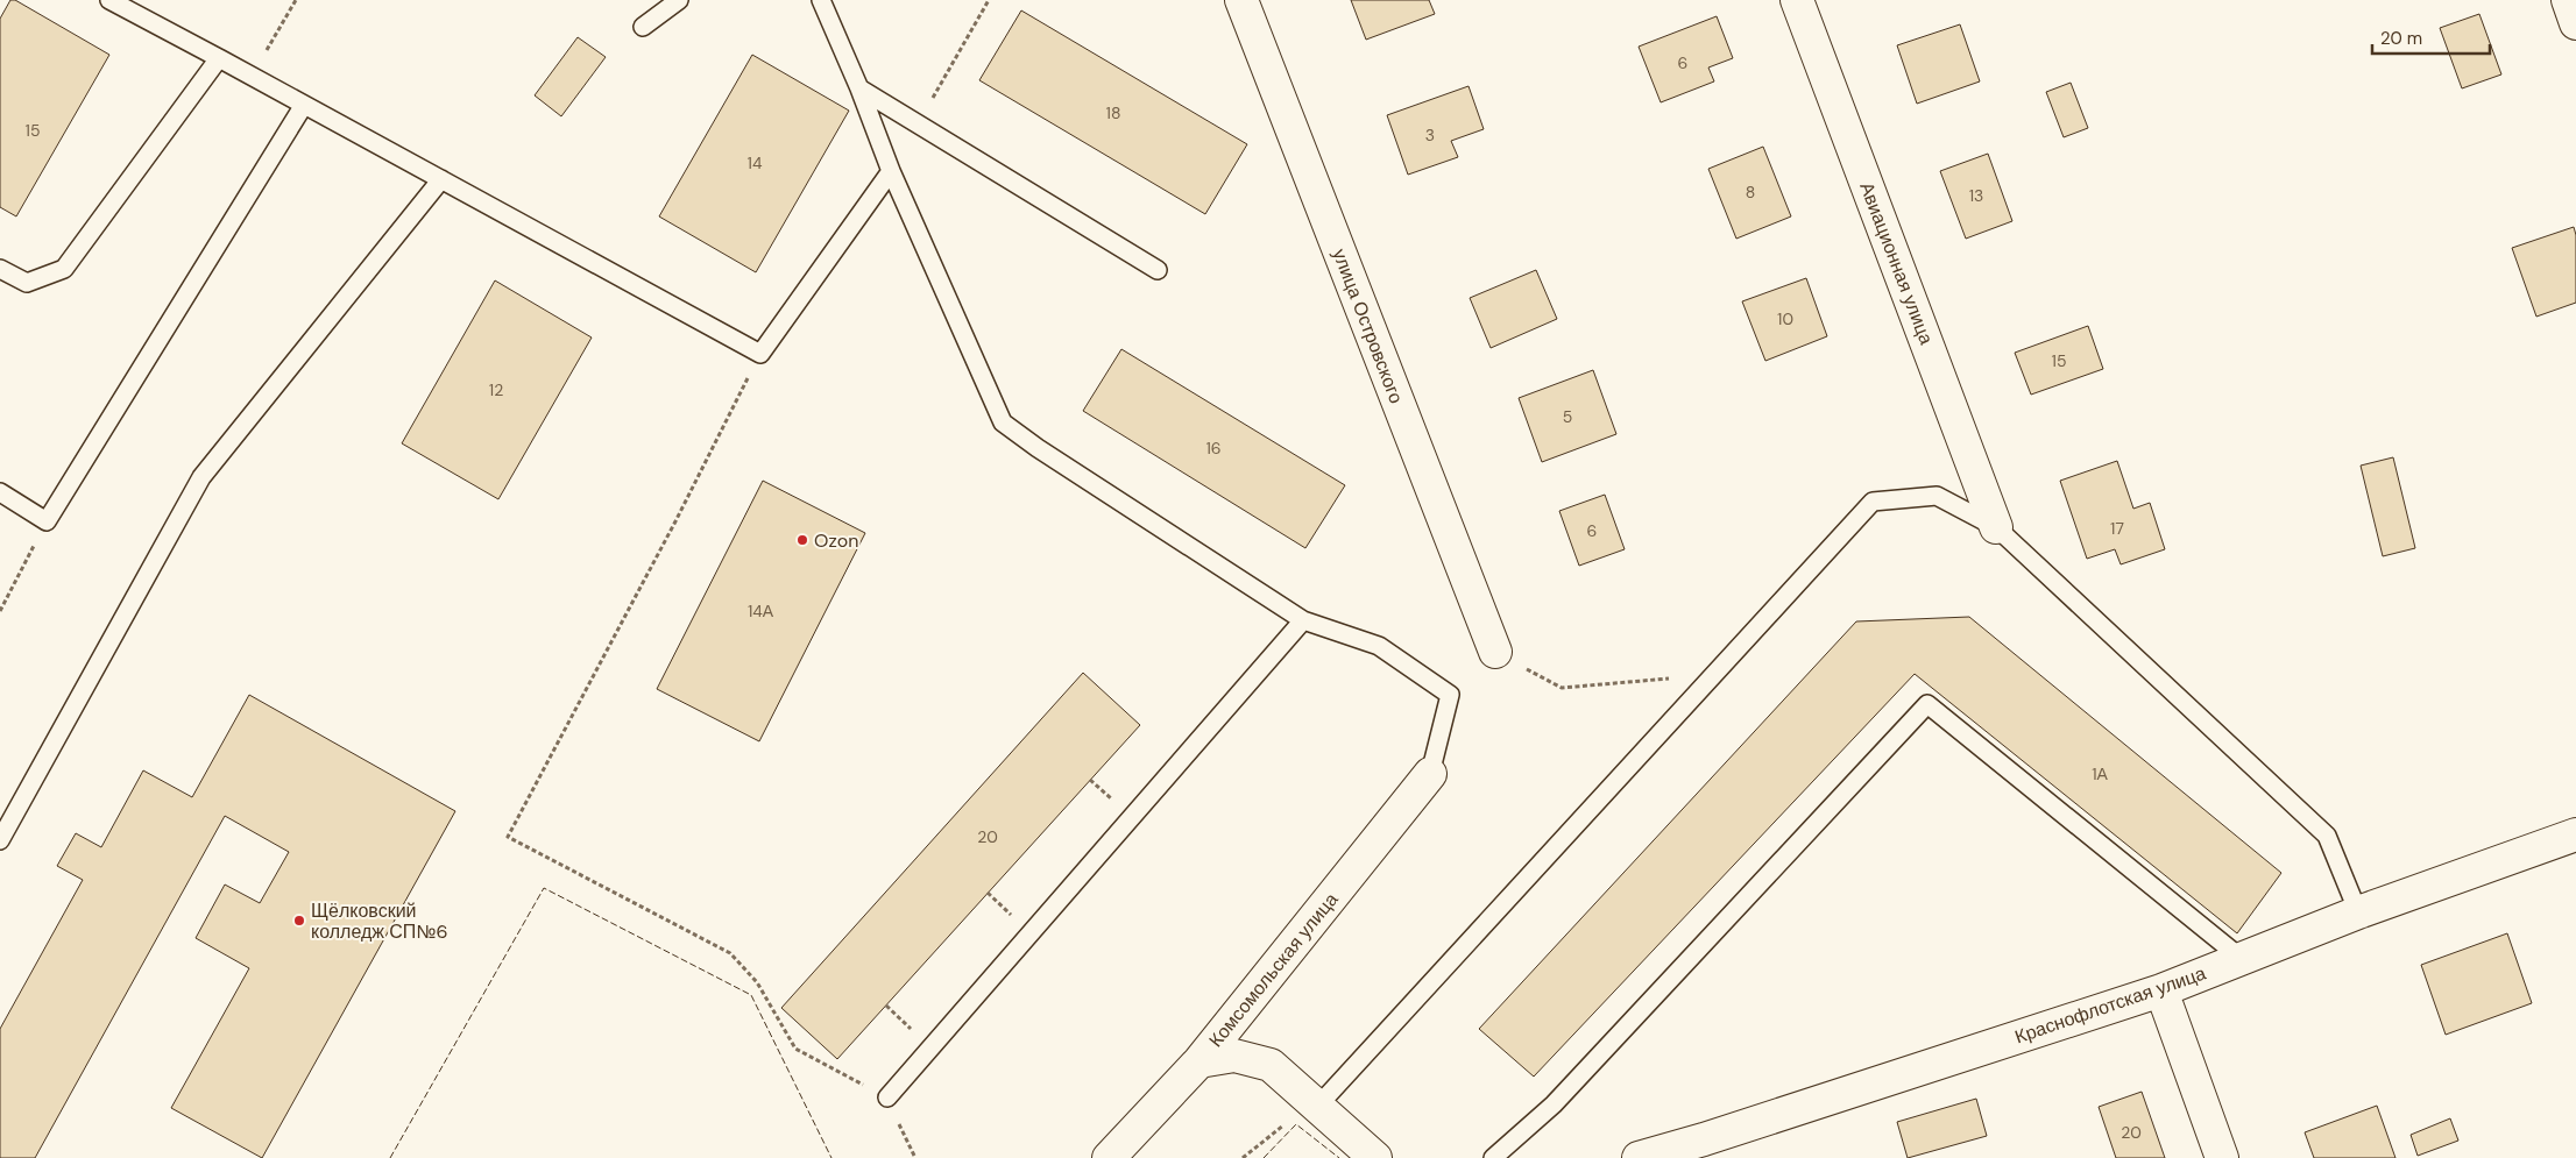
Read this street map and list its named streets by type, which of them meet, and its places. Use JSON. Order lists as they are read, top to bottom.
{
  "streets": {
    "street": [
      "Авиационная улица",
      "улица Островского",
      "Комсомольская улица",
      "Краснофлотская улица"
    ]
  },
  "places": ["Ozon", "Щёлковский колледж СП№6"],
  "house_numbers": [
    "6",
    "18",
    "15",
    "3",
    "14",
    "8",
    "13",
    "10",
    "15",
    "12",
    "5",
    "16",
    "17",
    "6",
    "14А",
    "1А",
    "20",
    "20"
  ],
  "scale_bar": "20 m"
}
